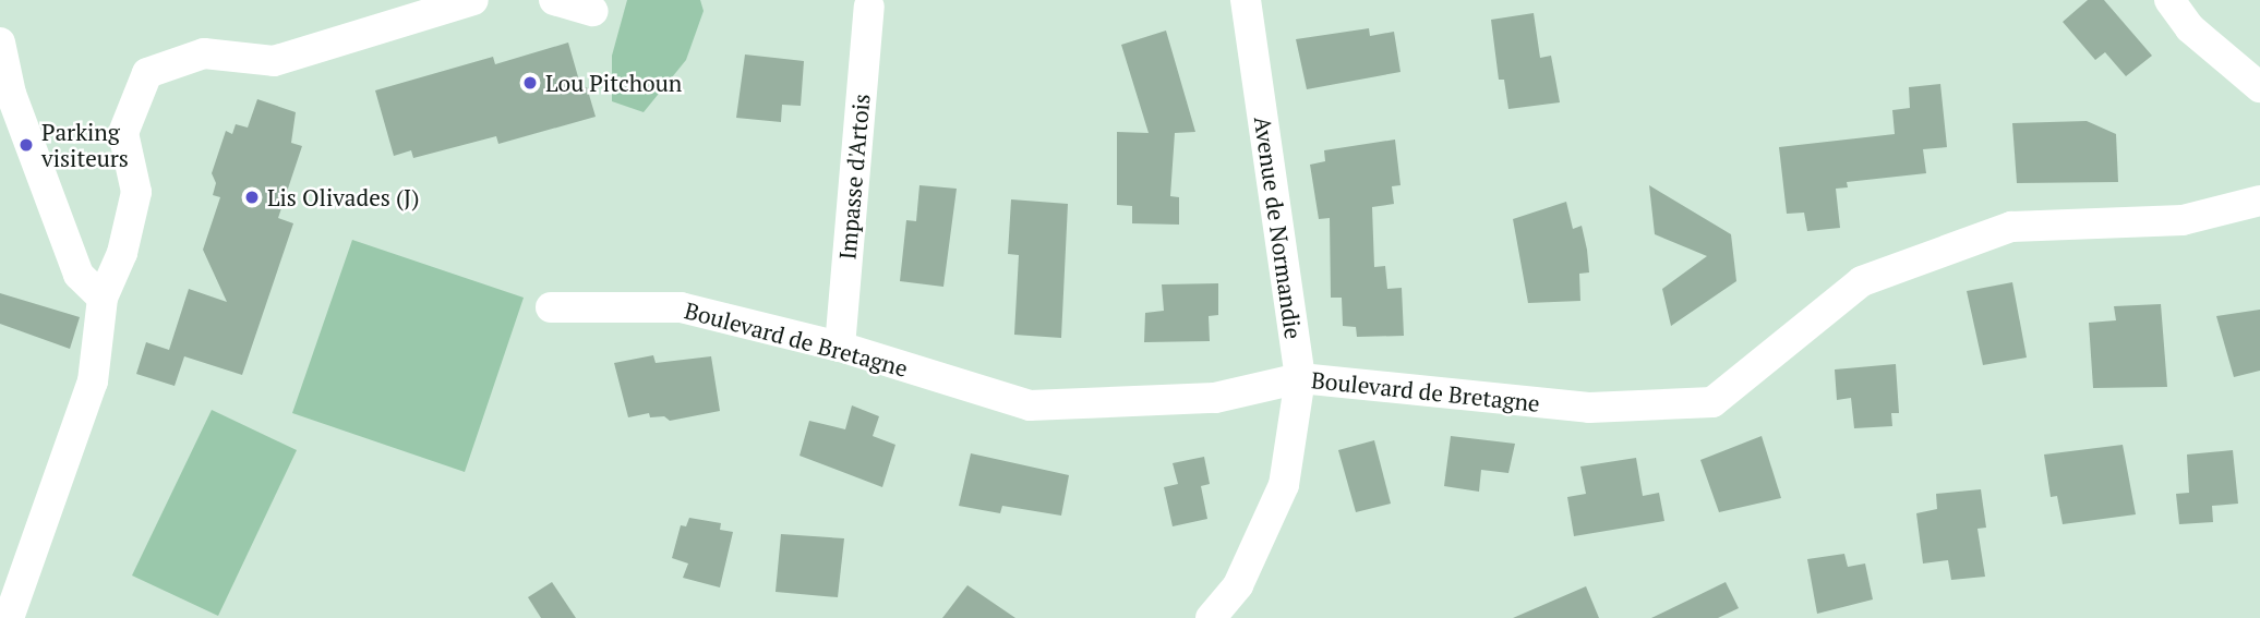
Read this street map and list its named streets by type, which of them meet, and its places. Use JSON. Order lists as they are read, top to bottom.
{
  "streets": {
    "street": ["Impasse d'Artois", "Avenue de Normandie", "Boulevard de Bretagne"]
  },
  "crossings": [
    ["Impasse d'Artois", "Boulevard de Bretagne"],
    ["Avenue de Normandie", "Boulevard de Bretagne"]
  ],
  "places": ["Lou Pitchoun", "Parking visiteurs", "Lis Olivades (J)"]
}
